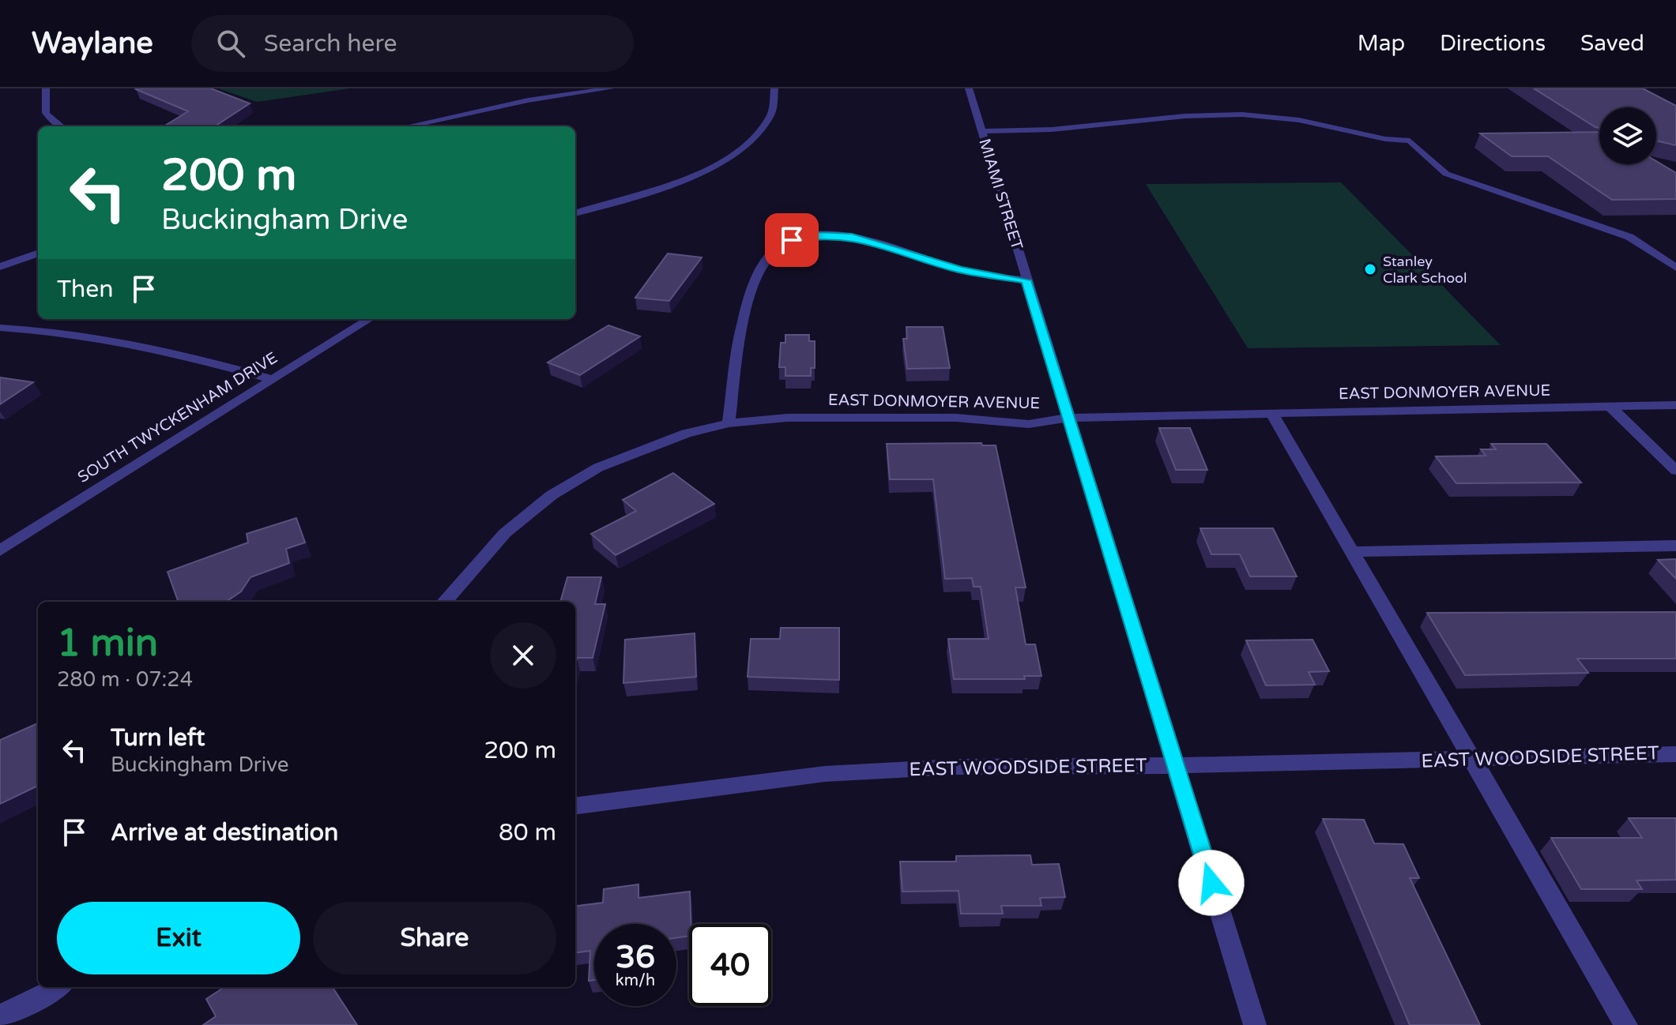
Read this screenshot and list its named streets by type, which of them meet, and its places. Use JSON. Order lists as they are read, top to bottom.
{
  "streets": {
    "street": [
      "MIAMI STREET",
      "EAST DONMOYER AVENUE",
      "SOUTH TWYCKENHAM DRIVE",
      "EAST WOODSIDE STREET"
    ]
  },
  "crossings": [
    ["MIAMI STREET", "EAST DONMOYER AVENUE"],
    ["MIAMI STREET", "EAST WOODSIDE STREET"]
  ],
  "places": ["Stanley Clark School"],
  "page": {
    "header": "Waylane",
    "search": "Search here",
    "nav": ["Map", "Directions", "Saved"],
    "turn": ["200 m", "Buckingham Drive"],
    "then": "Then",
    "heading": ["1 min", "280 m · 07:24"],
    "list": [
      {
        "name": "Turn left",
        "note": "Buckingham Drive",
        "value": "200 m"
      },
      {
        "name": "Arrive at destination",
        "value": "80 m"
      }
    ],
    "buttons": ["Exit", "Share"],
    "speed": "36 km/h",
    "limit": "40"
  }
}
